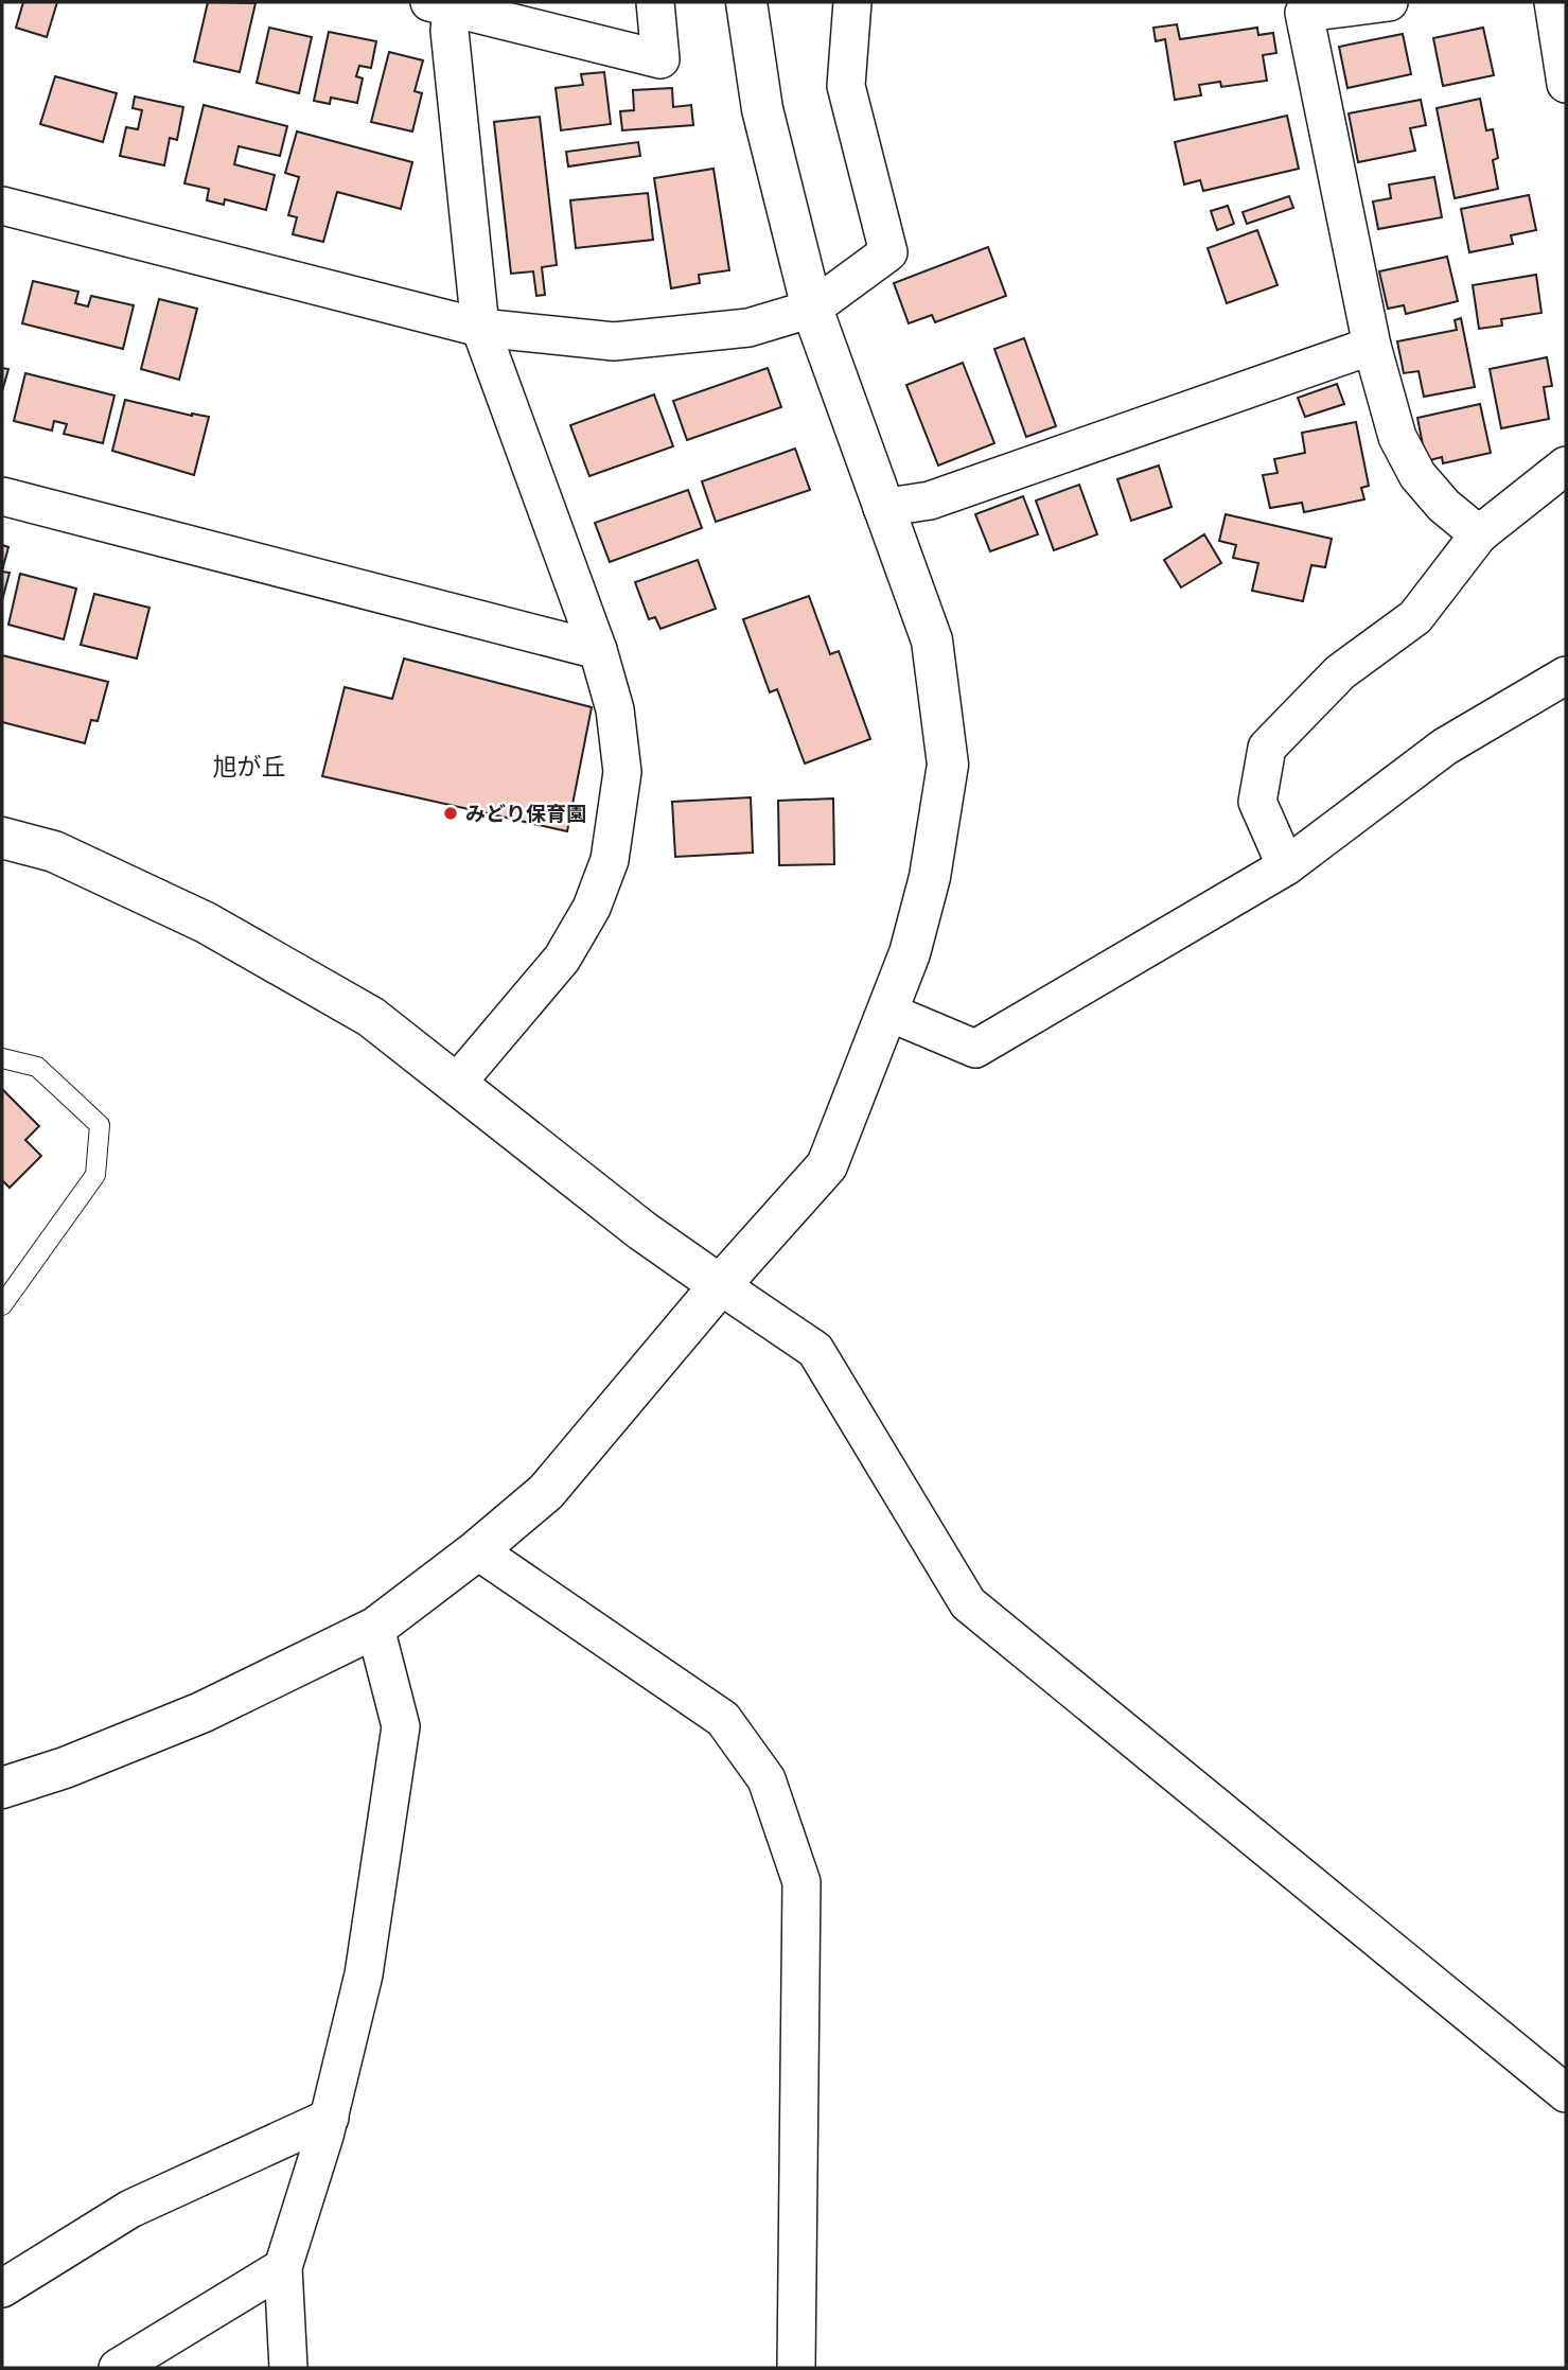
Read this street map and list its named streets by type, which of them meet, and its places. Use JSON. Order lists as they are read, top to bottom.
{
  "districts": ["旭が丘"],
  "places": ["みどり保育園"]
}
